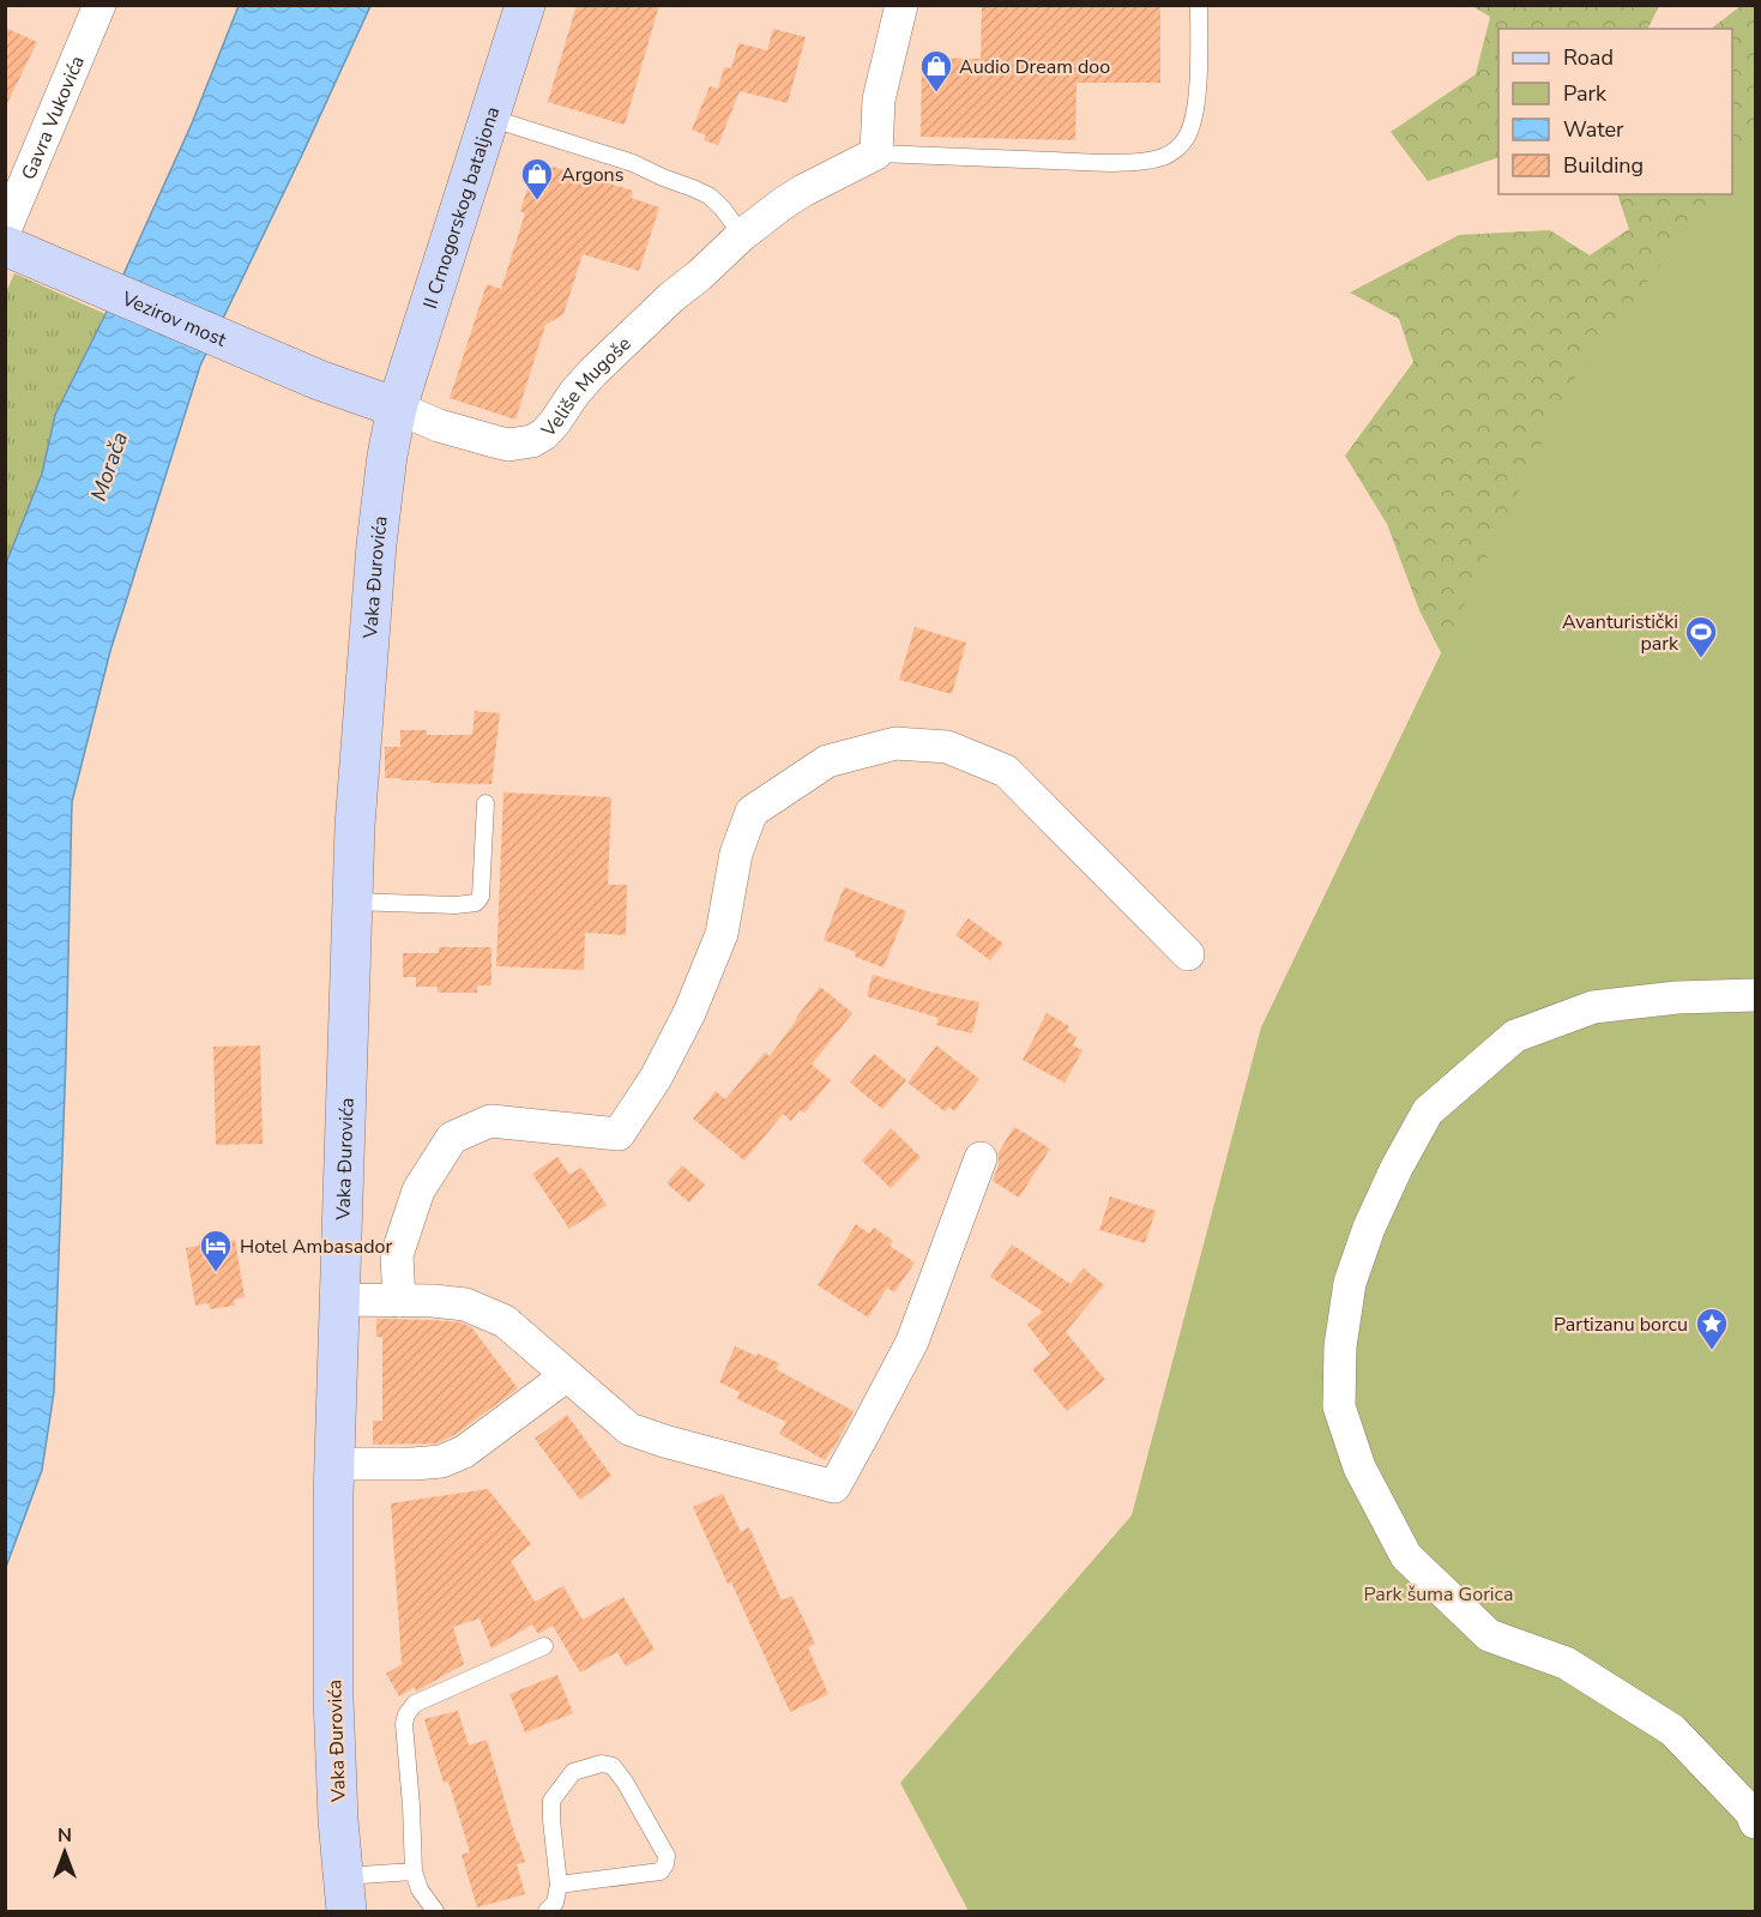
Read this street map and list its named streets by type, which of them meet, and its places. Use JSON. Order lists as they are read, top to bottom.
{
  "streets": {
    "street": [
      "Gavra Vukovića",
      "II Crnogorskog bataljona",
      "Vezirov most",
      "Veliše Mugoše",
      "Vaka Đurovića"
    ]
  },
  "crossings": [
    ["Gavra Vukovića", "Vezirov most"],
    ["II Crnogorskog bataljona", "Vezirov most"],
    ["II Crnogorskog bataljona", "Veliše Mugoše"],
    ["II Crnogorskog bataljona", "Vaka Đurovića"],
    ["Vezirov most", "Veliše Mugoše"],
    ["Vezirov most", "Vaka Đurovića"],
    ["Veliše Mugoše", "Vaka Đurovića"]
  ],
  "water": ["Morača"],
  "parks": ["Park šuma Gorica"],
  "places": {
    "shop": ["Audio Dream doo", "Argons"],
    "sports": ["Avanturistički park"],
    "hotel": ["Hotel Ambasador"],
    "place": ["Partizanu borcu"]
  },
  "legend": [
    "Road",
    "Park",
    "Water",
    "Building"
  ],
  "north": "top"
}
